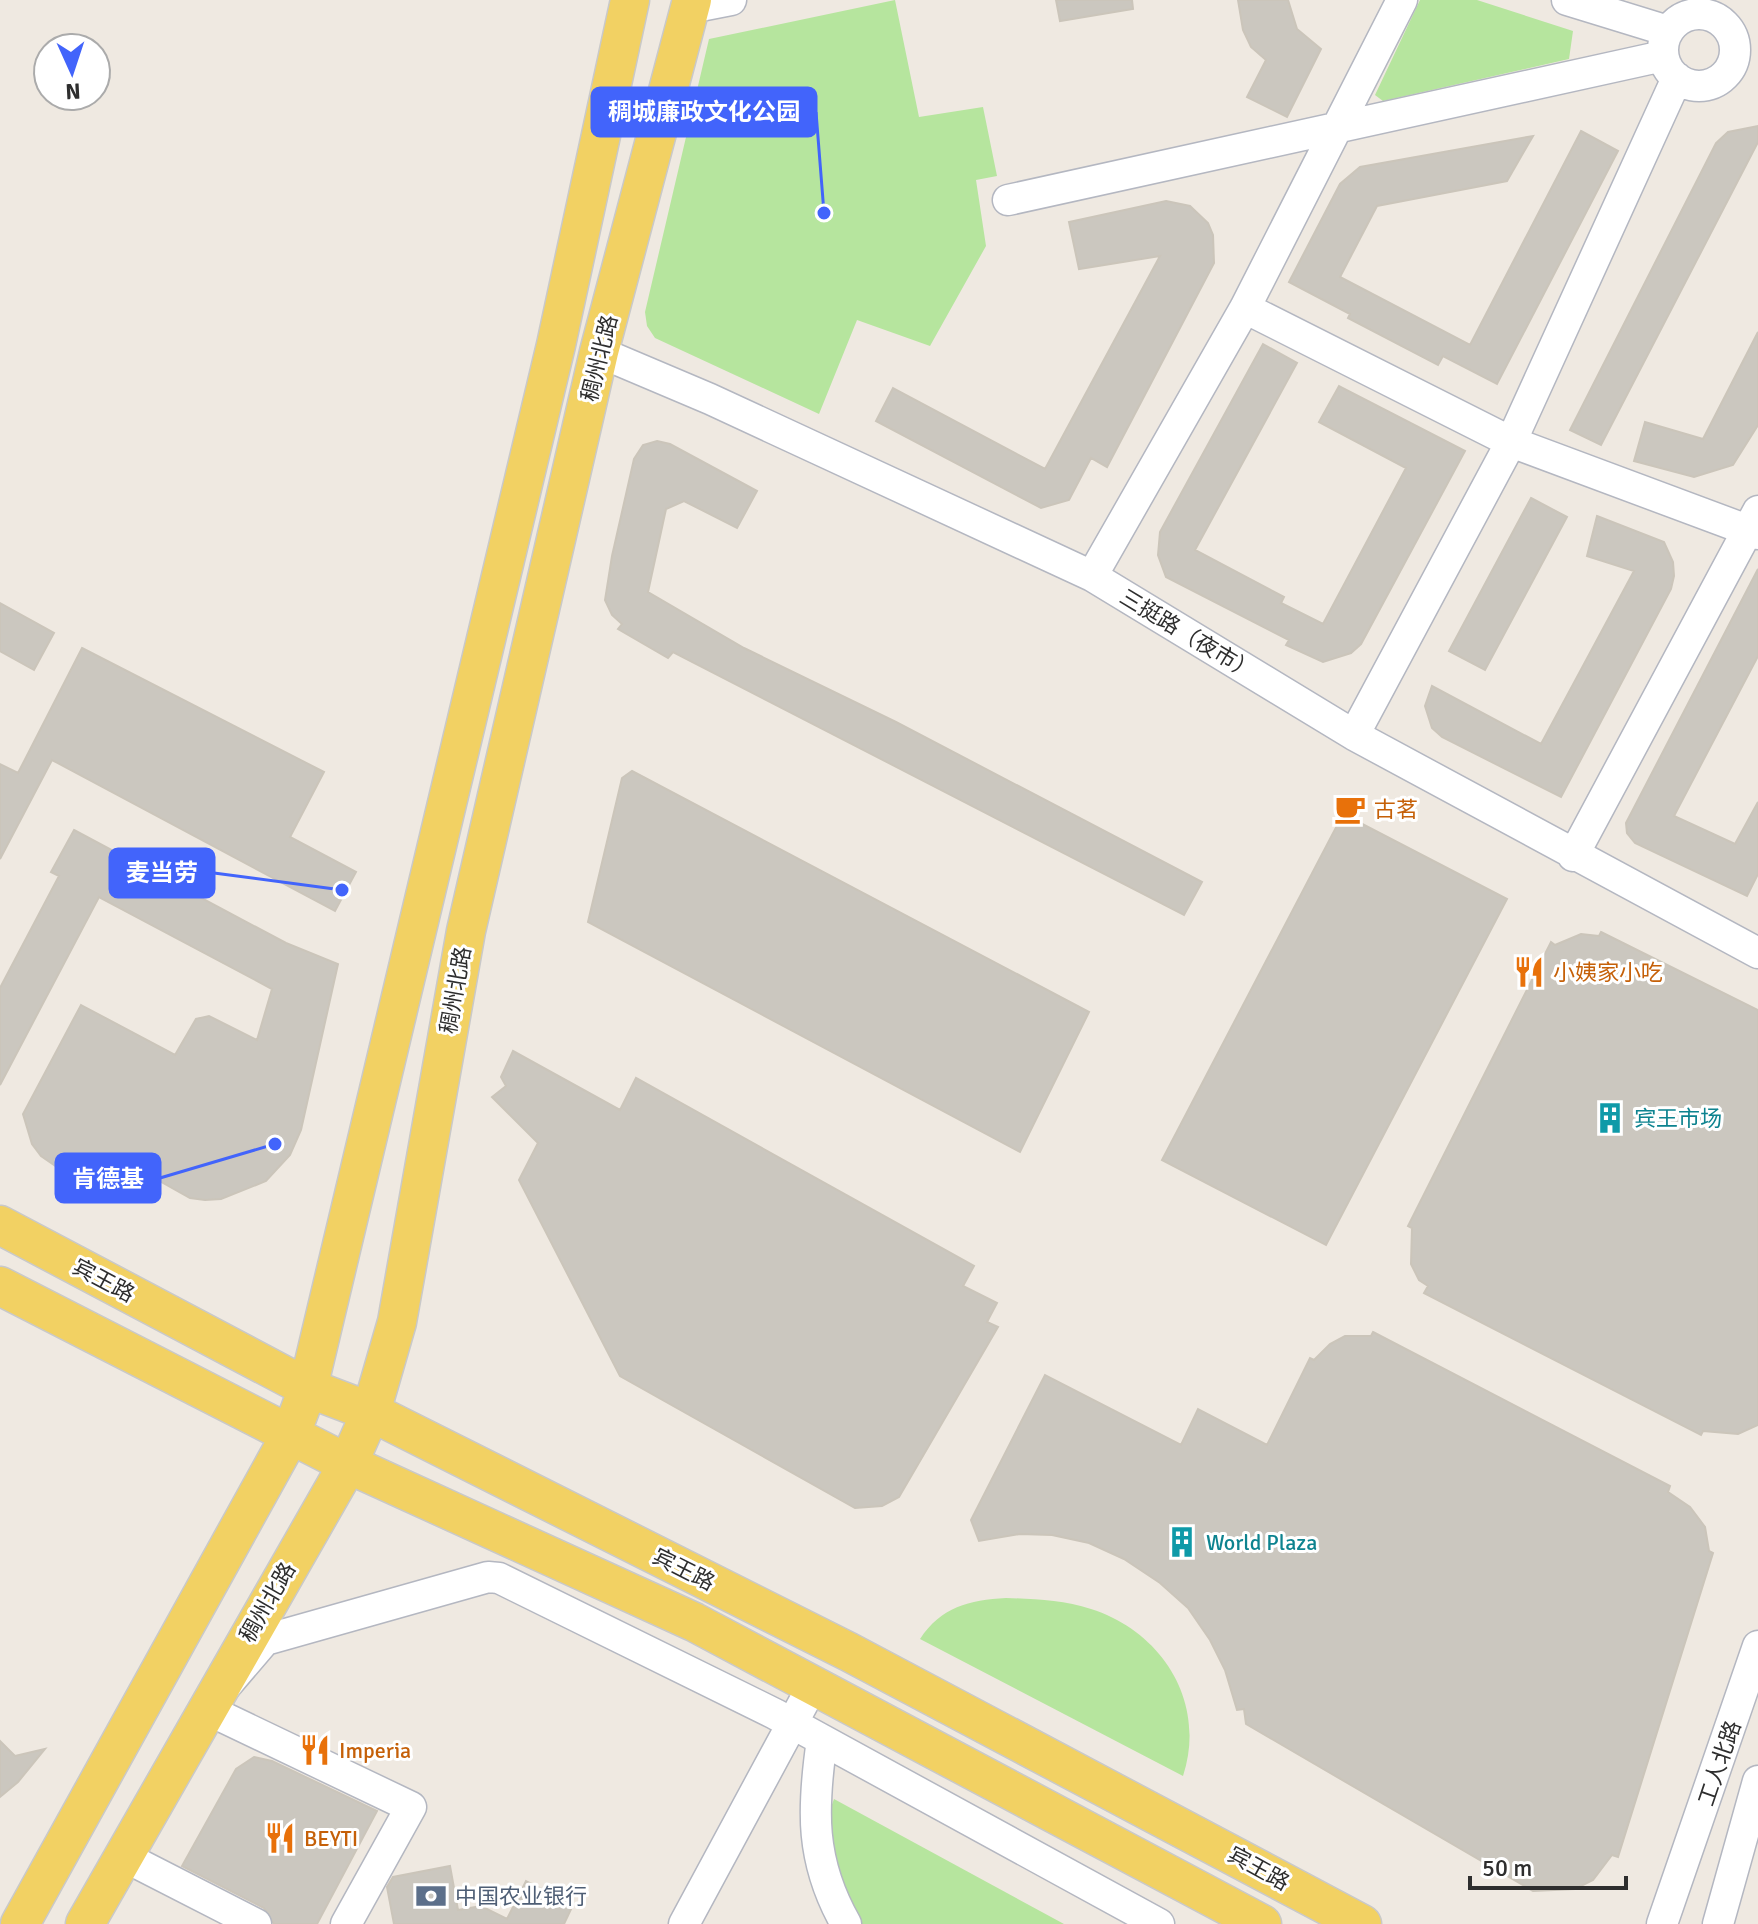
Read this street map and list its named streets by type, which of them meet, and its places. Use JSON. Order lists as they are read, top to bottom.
{
  "streets": {
    "main road": ["稠州北路", "宾王路"],
    "street": ["三挺路（夜市）", "工人北路"]
  },
  "crossings": [
    ["稠州北路", "三挺路（夜市）"],
    ["稠州北路", "宾王路"]
  ],
  "places": {
    "other": ["稠城廉政文化公园", "麦当劳", "肯德基"],
    "cafe": ["古茗"],
    "restaurant": ["小姨家小吃", "Imperia", "BEYTI"],
    "building": ["宾王市场", "World Plaza"],
    "bank": ["中国农业银行"]
  },
  "scale_bar": "50 m",
  "north": "bottom"
}
